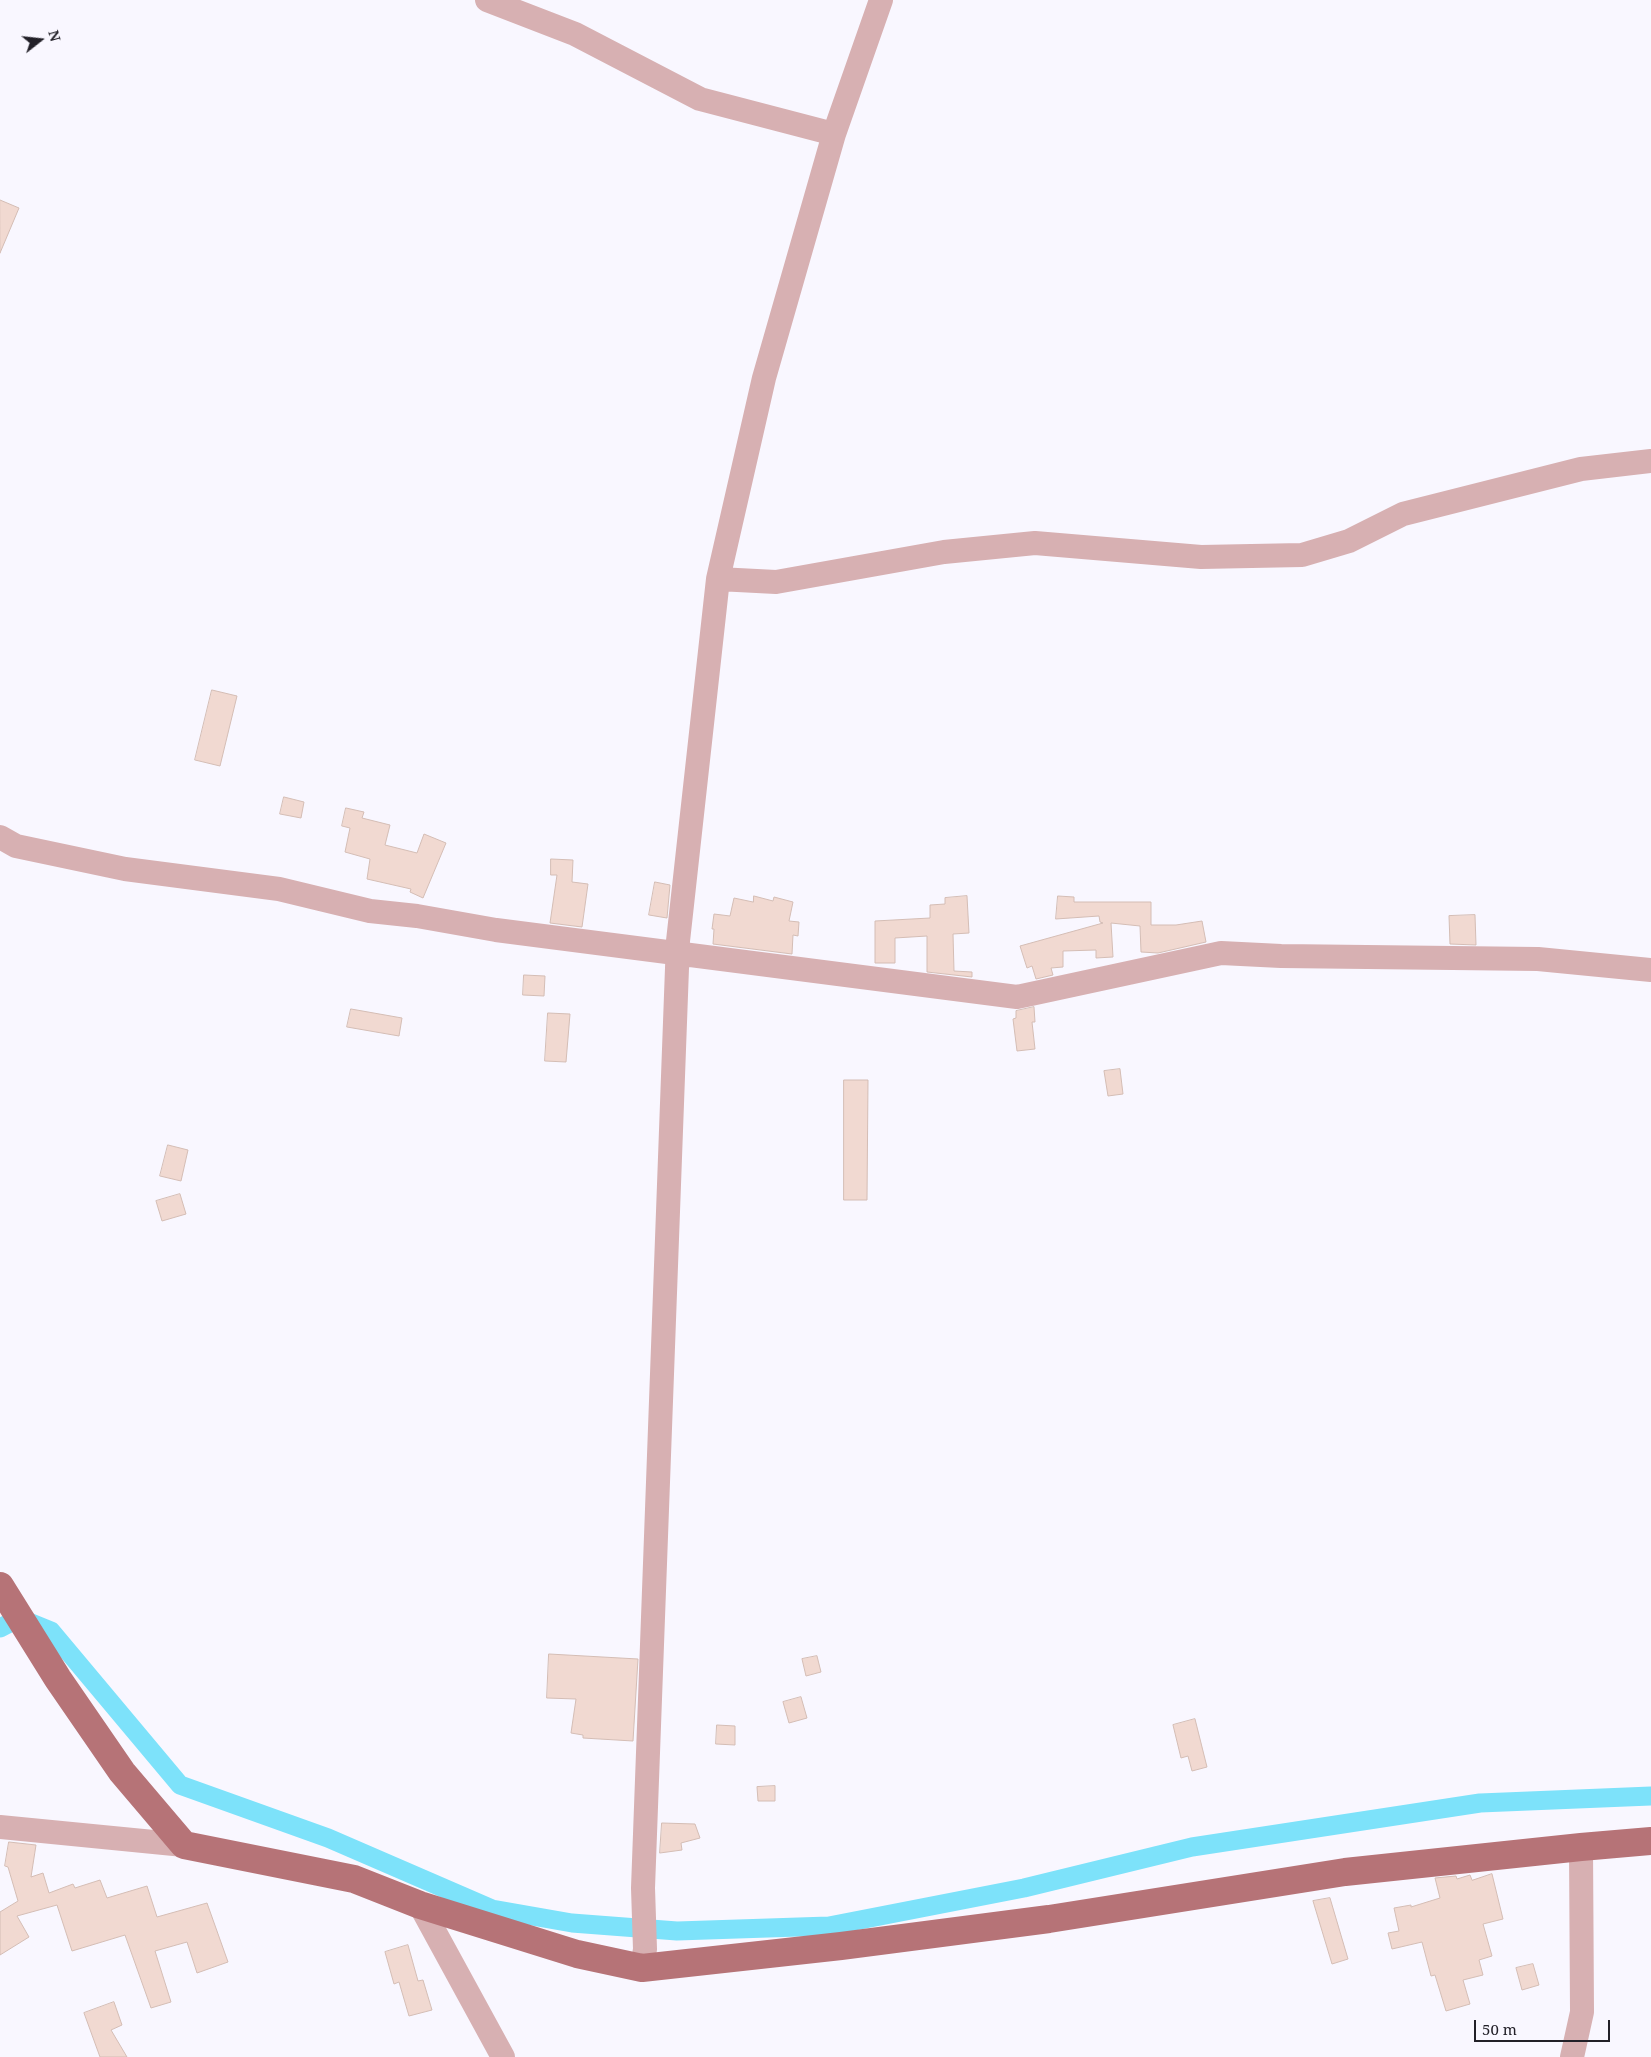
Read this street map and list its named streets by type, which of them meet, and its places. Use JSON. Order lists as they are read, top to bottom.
{
  "scale_bar": "50 m",
  "north": "right"
}
